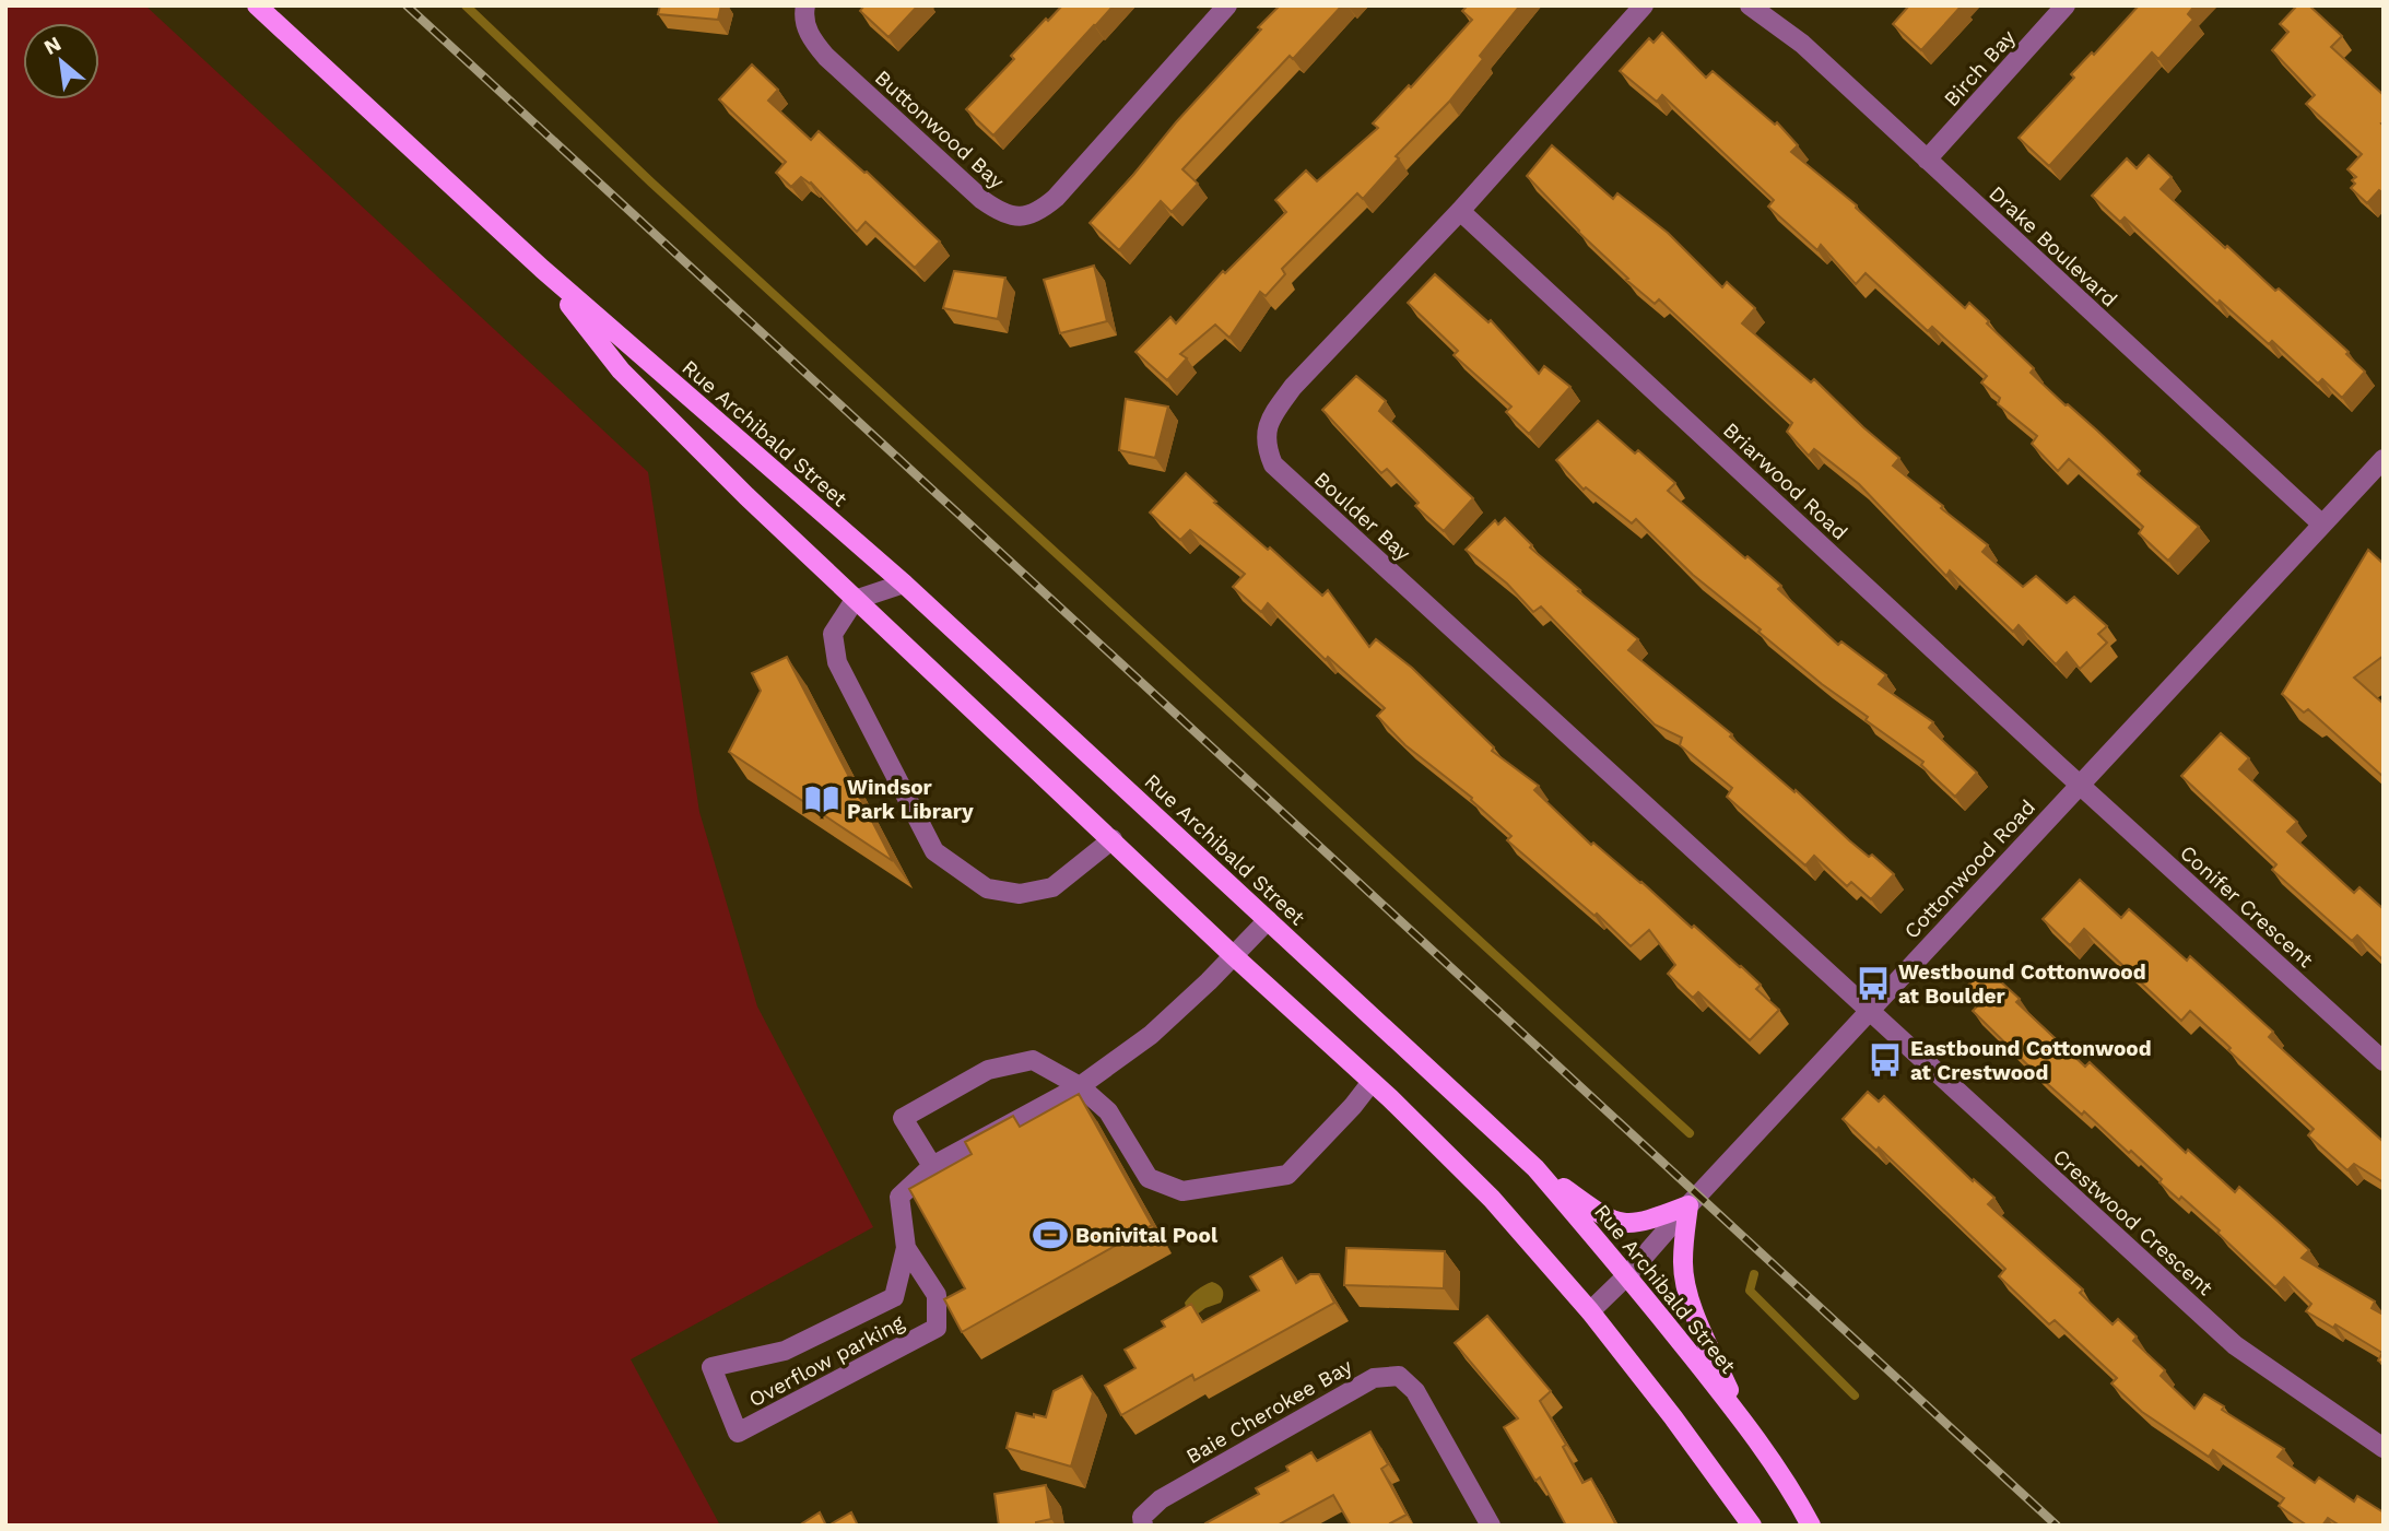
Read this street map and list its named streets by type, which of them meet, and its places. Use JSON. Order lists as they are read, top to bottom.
{
  "streets": {
    "main road": ["Rue Archibald Street"],
    "street": [
      "Birch Bay",
      "Buttonwood Bay",
      "Drake Boulevard",
      "Briarwood Road",
      "Boulder Bay",
      "Cottonwood Road",
      "Conifer Crescent",
      "Crestwood Crescent",
      "Overflow parking",
      "Baie Cherokee Bay"
    ]
  },
  "crossings": [
    ["Birch Bay", "Drake Boulevard"],
    ["Drake Boulevard", "Cottonwood Road"],
    ["Rue Archibald Street", "Cottonwood Road"],
    ["Briarwood Road", "Boulder Bay"],
    ["Briarwood Road", "Cottonwood Road"],
    ["Briarwood Road", "Conifer Crescent"],
    ["Boulder Bay", "Cottonwood Road"],
    ["Boulder Bay", "Crestwood Crescent"],
    ["Cottonwood Road", "Conifer Crescent"],
    ["Cottonwood Road", "Crestwood Crescent"]
  ],
  "places": {
    "library": ["Windsor Park Library"],
    "bus stop": ["Westbound Cottonwood at Boulder", "Eastbound Cottonwood at Crestwood"],
    "sports": ["Bonivital Pool"]
  },
  "north": "top left"
}
